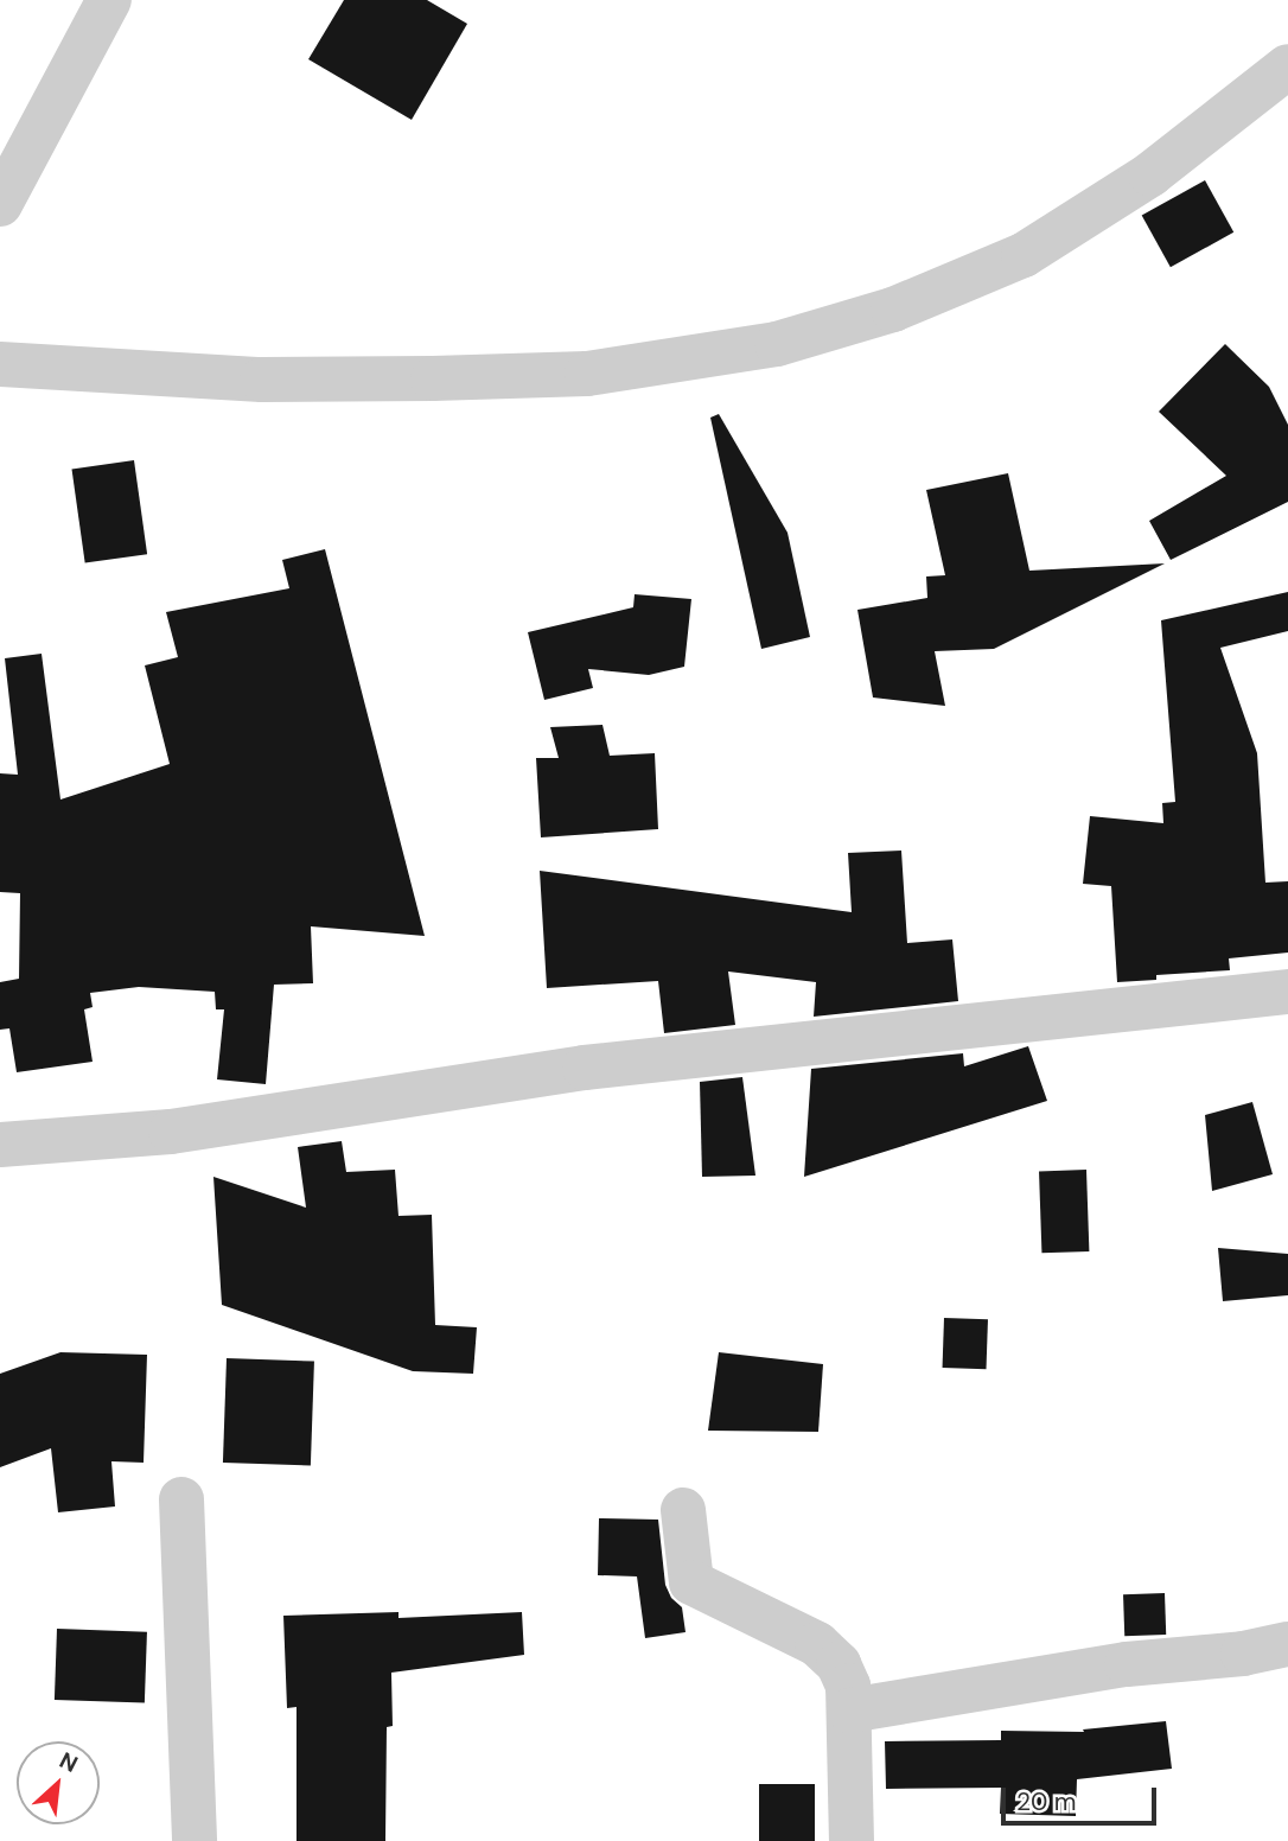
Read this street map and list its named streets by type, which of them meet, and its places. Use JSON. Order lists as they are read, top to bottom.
{
  "scale_bar": "20 m",
  "north": "top right"
}
